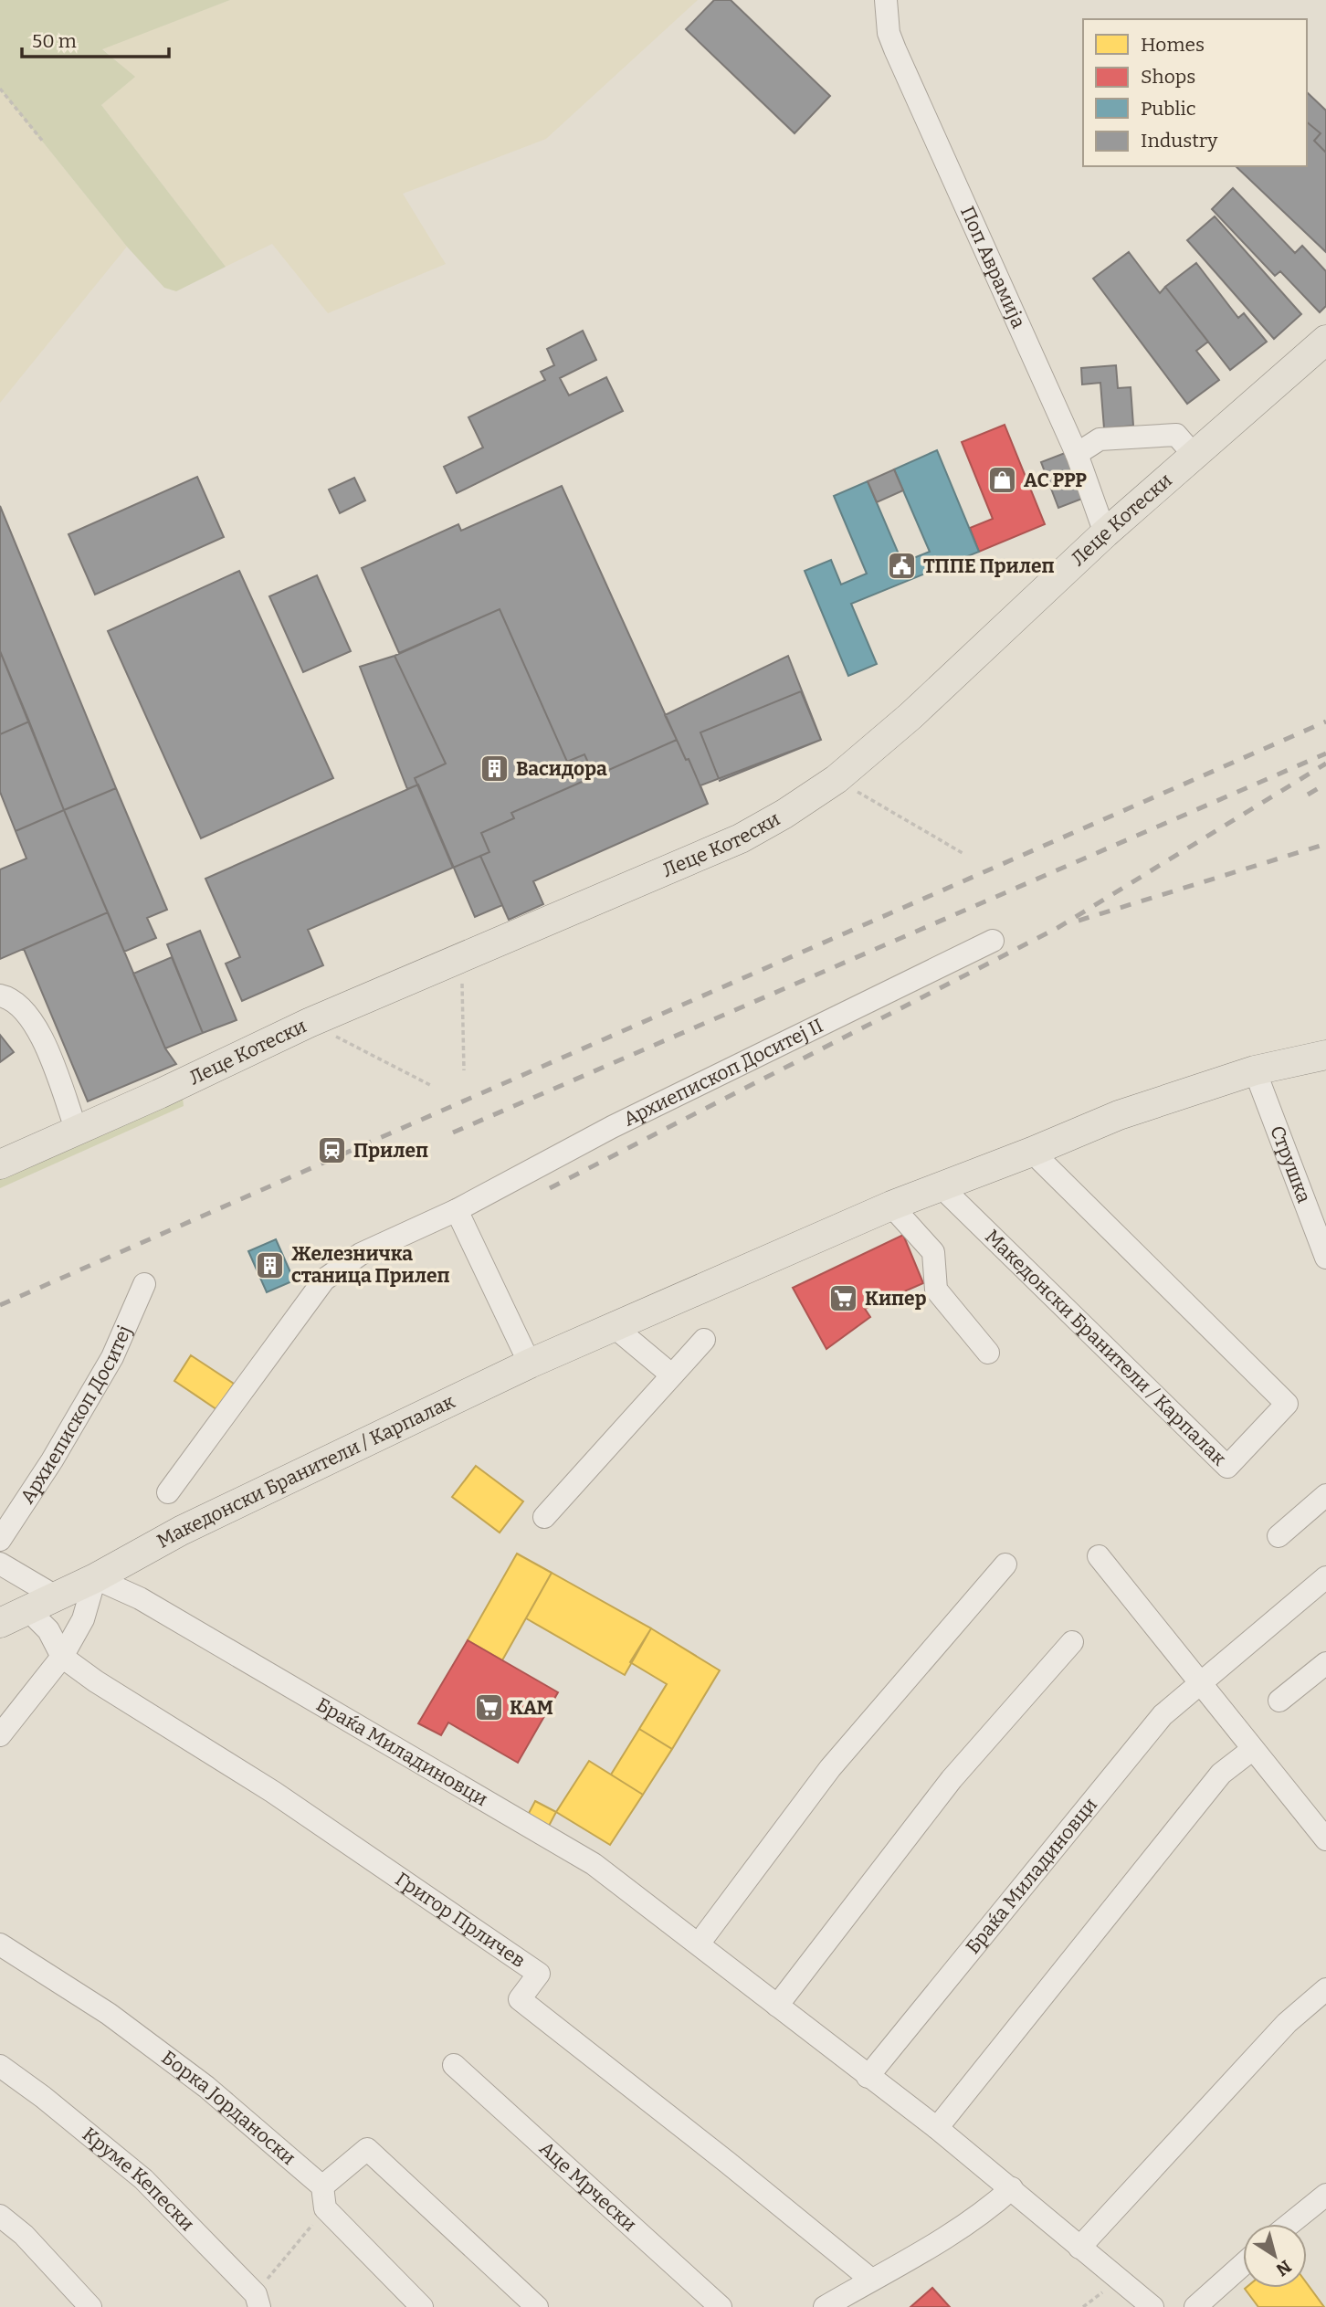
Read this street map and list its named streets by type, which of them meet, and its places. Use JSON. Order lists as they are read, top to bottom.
{
  "streets": {
    "main road": ["Леце Котески", "Македонски Бранители / Карпалак"],
    "street": [
      "Поп Аврамија",
      "Архиепископ Доситеј II",
      "Струшка",
      "Архиепископ Доситеј",
      "Браќа Миладиновци",
      "Григор Прличев",
      "Борка Јорданоски",
      "Круме Кепески",
      "Аце Мрчески"
    ]
  },
  "crossings": [
    ["Поп Аврамија", "Леце Котески"],
    ["Струшка", "Македонски Бранители / Карпалак"],
    ["Македонски Бранители / Карпалак", "Браќа Миладиновци"],
    ["Македонски Бранители / Карпалак", "Григор Прличев"]
  ],
  "places": {
    "shop": ["АС РРР"],
    "public building": ["ТППЕ Прилеп"],
    "building": ["Васидора", "Железничка станица Прилеп"],
    "station": ["Прилеп"],
    "supermarket": ["Кипер", "КАМ"]
  },
  "legend": [
    "Homes",
    "Shops",
    "Public",
    "Industry"
  ],
  "scale_bar": "50 m",
  "north": "bottom right"
}
